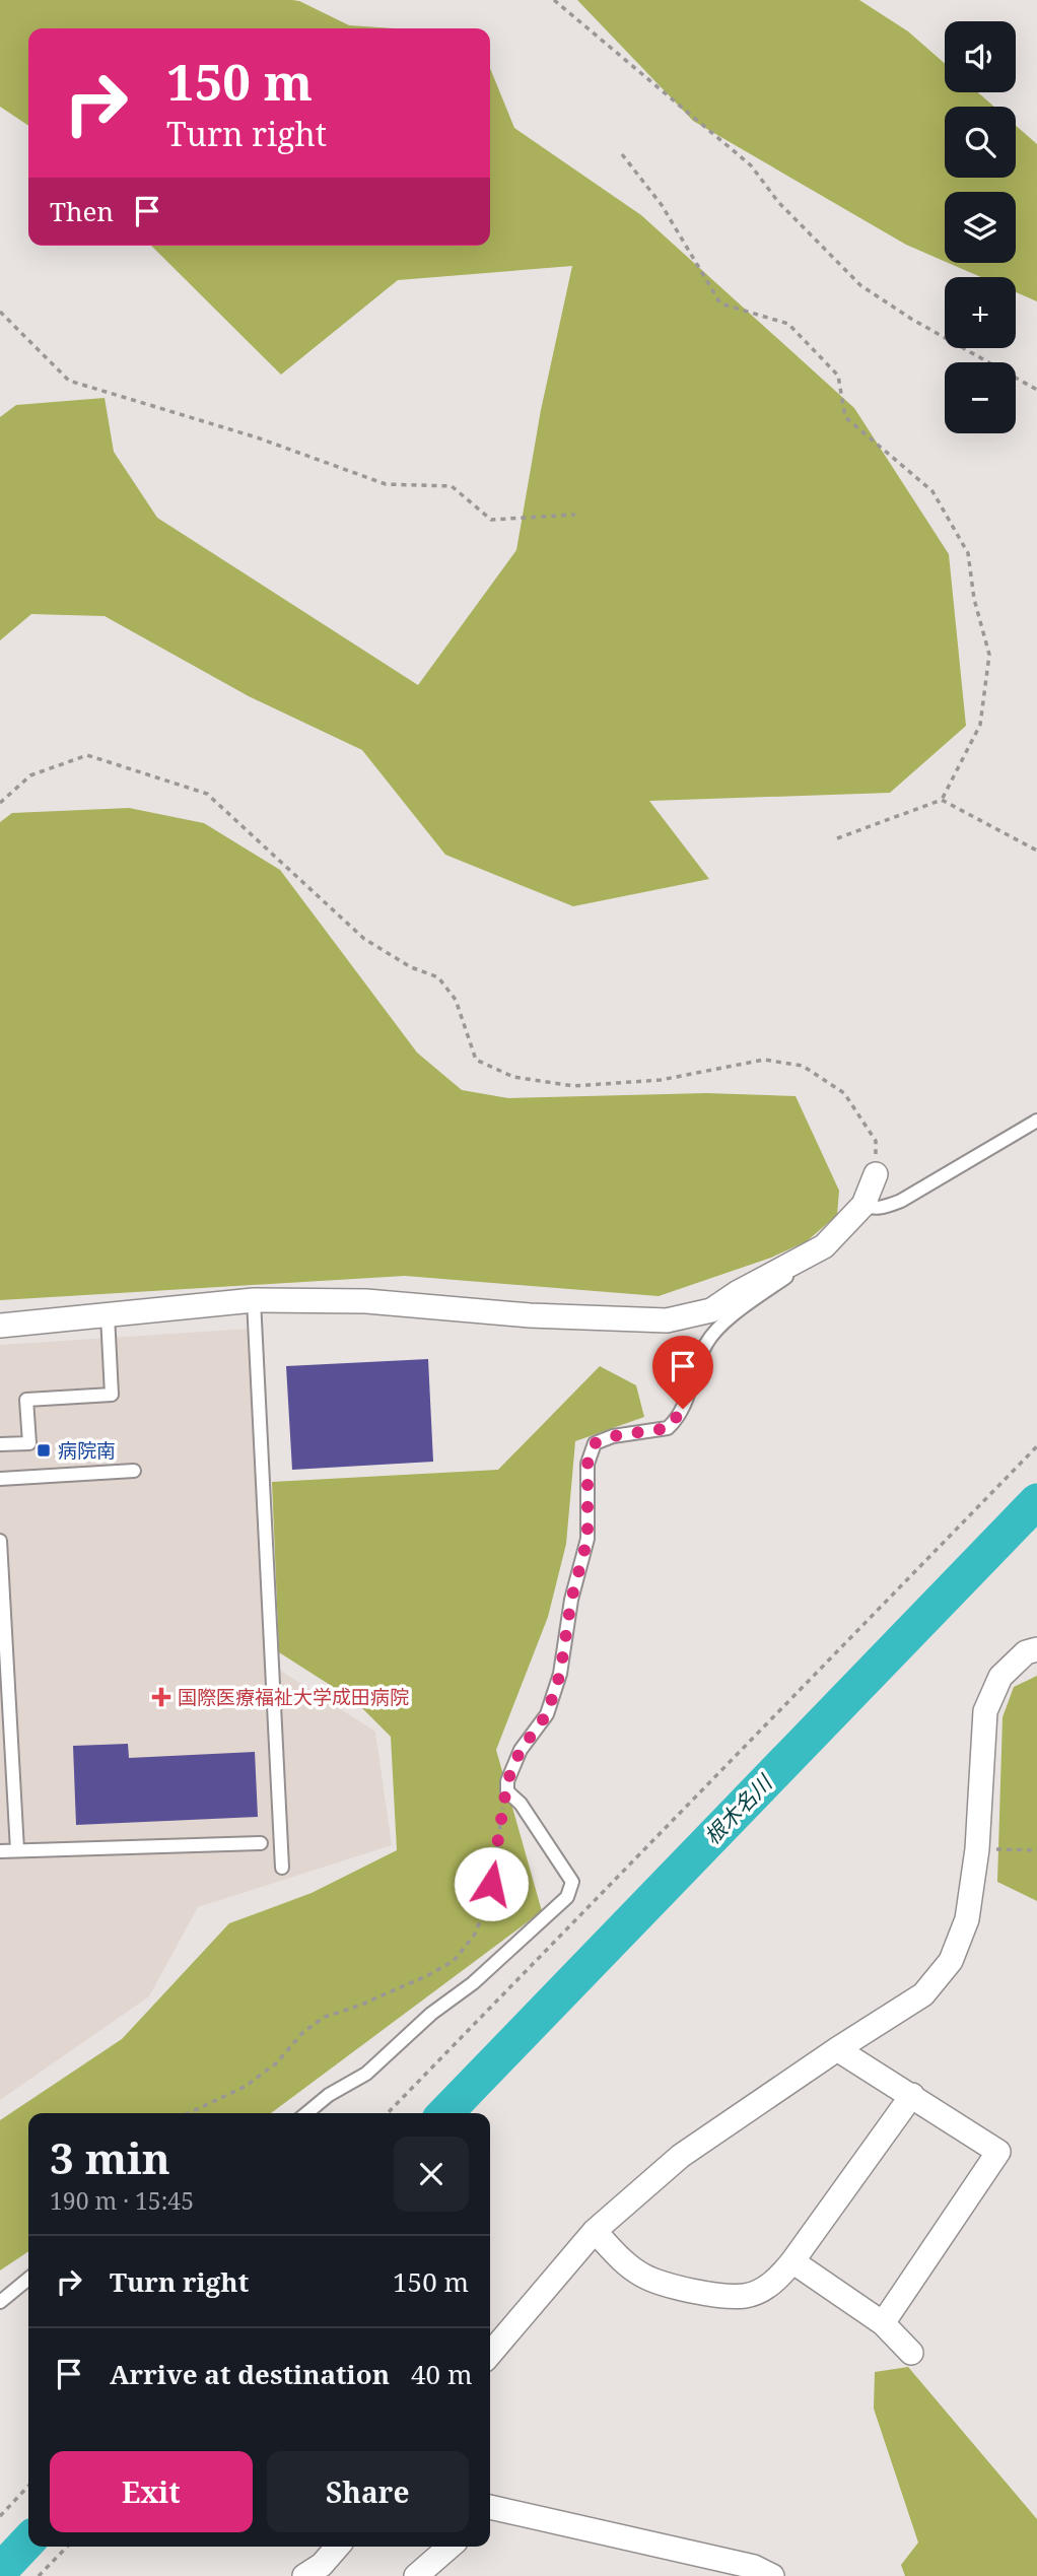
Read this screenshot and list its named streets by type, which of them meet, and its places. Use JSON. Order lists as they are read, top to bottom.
{
  "water": ["根木名川"],
  "places": {
    "transit": ["病院南"],
    "health": ["国際医療福祉大学成田病院"]
  },
  "page": {
    "map_buttons": ["+", "−"],
    "turn": ["150 m", "Turn right"],
    "then": "Then",
    "heading": ["3 min", "190 m · 15:45"],
    "list": [
      {
        "name": "Turn right",
        "value": "150 m"
      },
      {
        "name": "Arrive at destination",
        "value": "40 m"
      }
    ],
    "buttons": ["Exit", "Share"]
  }
}
